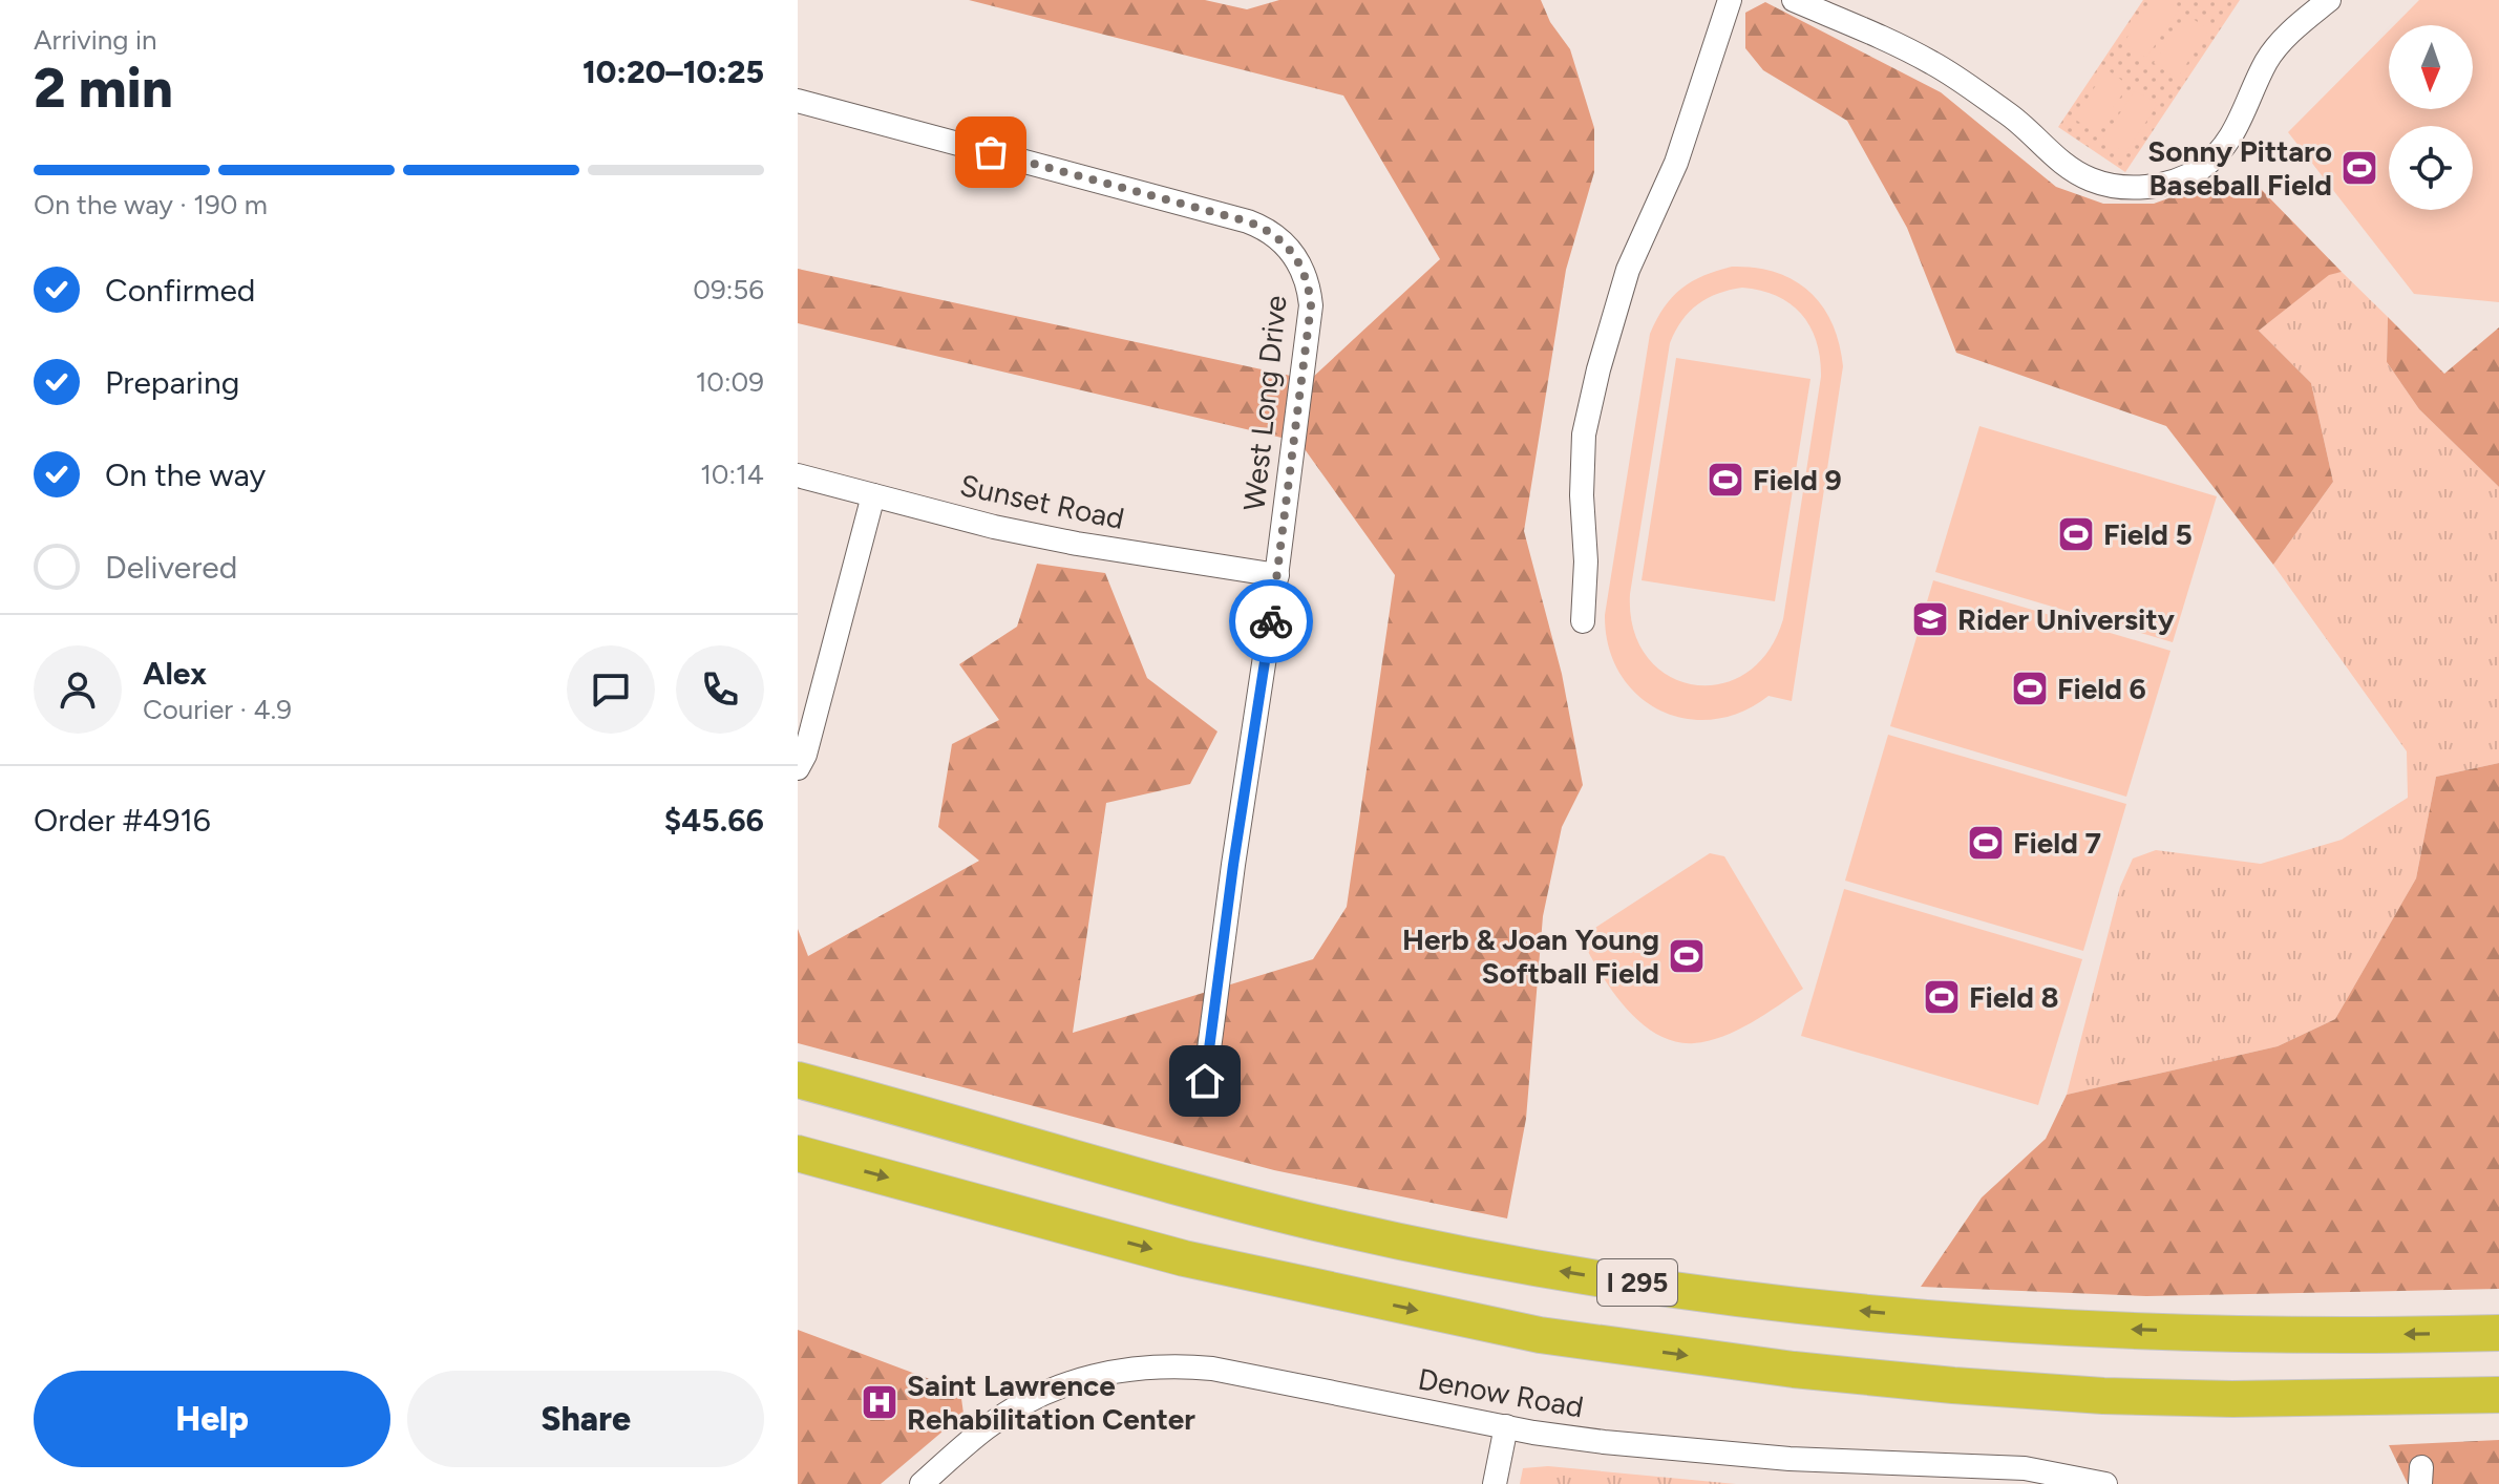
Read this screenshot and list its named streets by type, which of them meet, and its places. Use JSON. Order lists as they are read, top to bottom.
{
  "streets": {
    "highway": ["I 295"],
    "street": ["West Long Drive", "Sunset Road", "Denow Road"]
  },
  "crossings": [
    ["West Long Drive", "Sunset Road"]
  ],
  "places": {
    "sports": [
      "Sonny Pittaro Baseball Field",
      "Field 9",
      "Field 5",
      "Field 6",
      "Field 7",
      "Herb & Joan Young Softball Field",
      "Field 8"
    ],
    "school or university": ["Rider University"],
    "hospital": ["Saint Lawrence Rehabilitation Center"]
  },
  "north": "bottom",
  "page": {
    "heading": ["2 min", "Arriving in", "10:20–10:25"],
    "panel": [
      "Alex",
      "Courier · 4.9",
      "Order #4916",
      "$45.66"
    ],
    "bar": "On the way · 190 m",
    "list": [
      ["Confirmed", "09:56"],
      ["Preparing", "10:09"],
      ["On the way", "10:14"],
      "Delivered"
    ],
    "buttons": ["Help", "Share"]
  }
}
